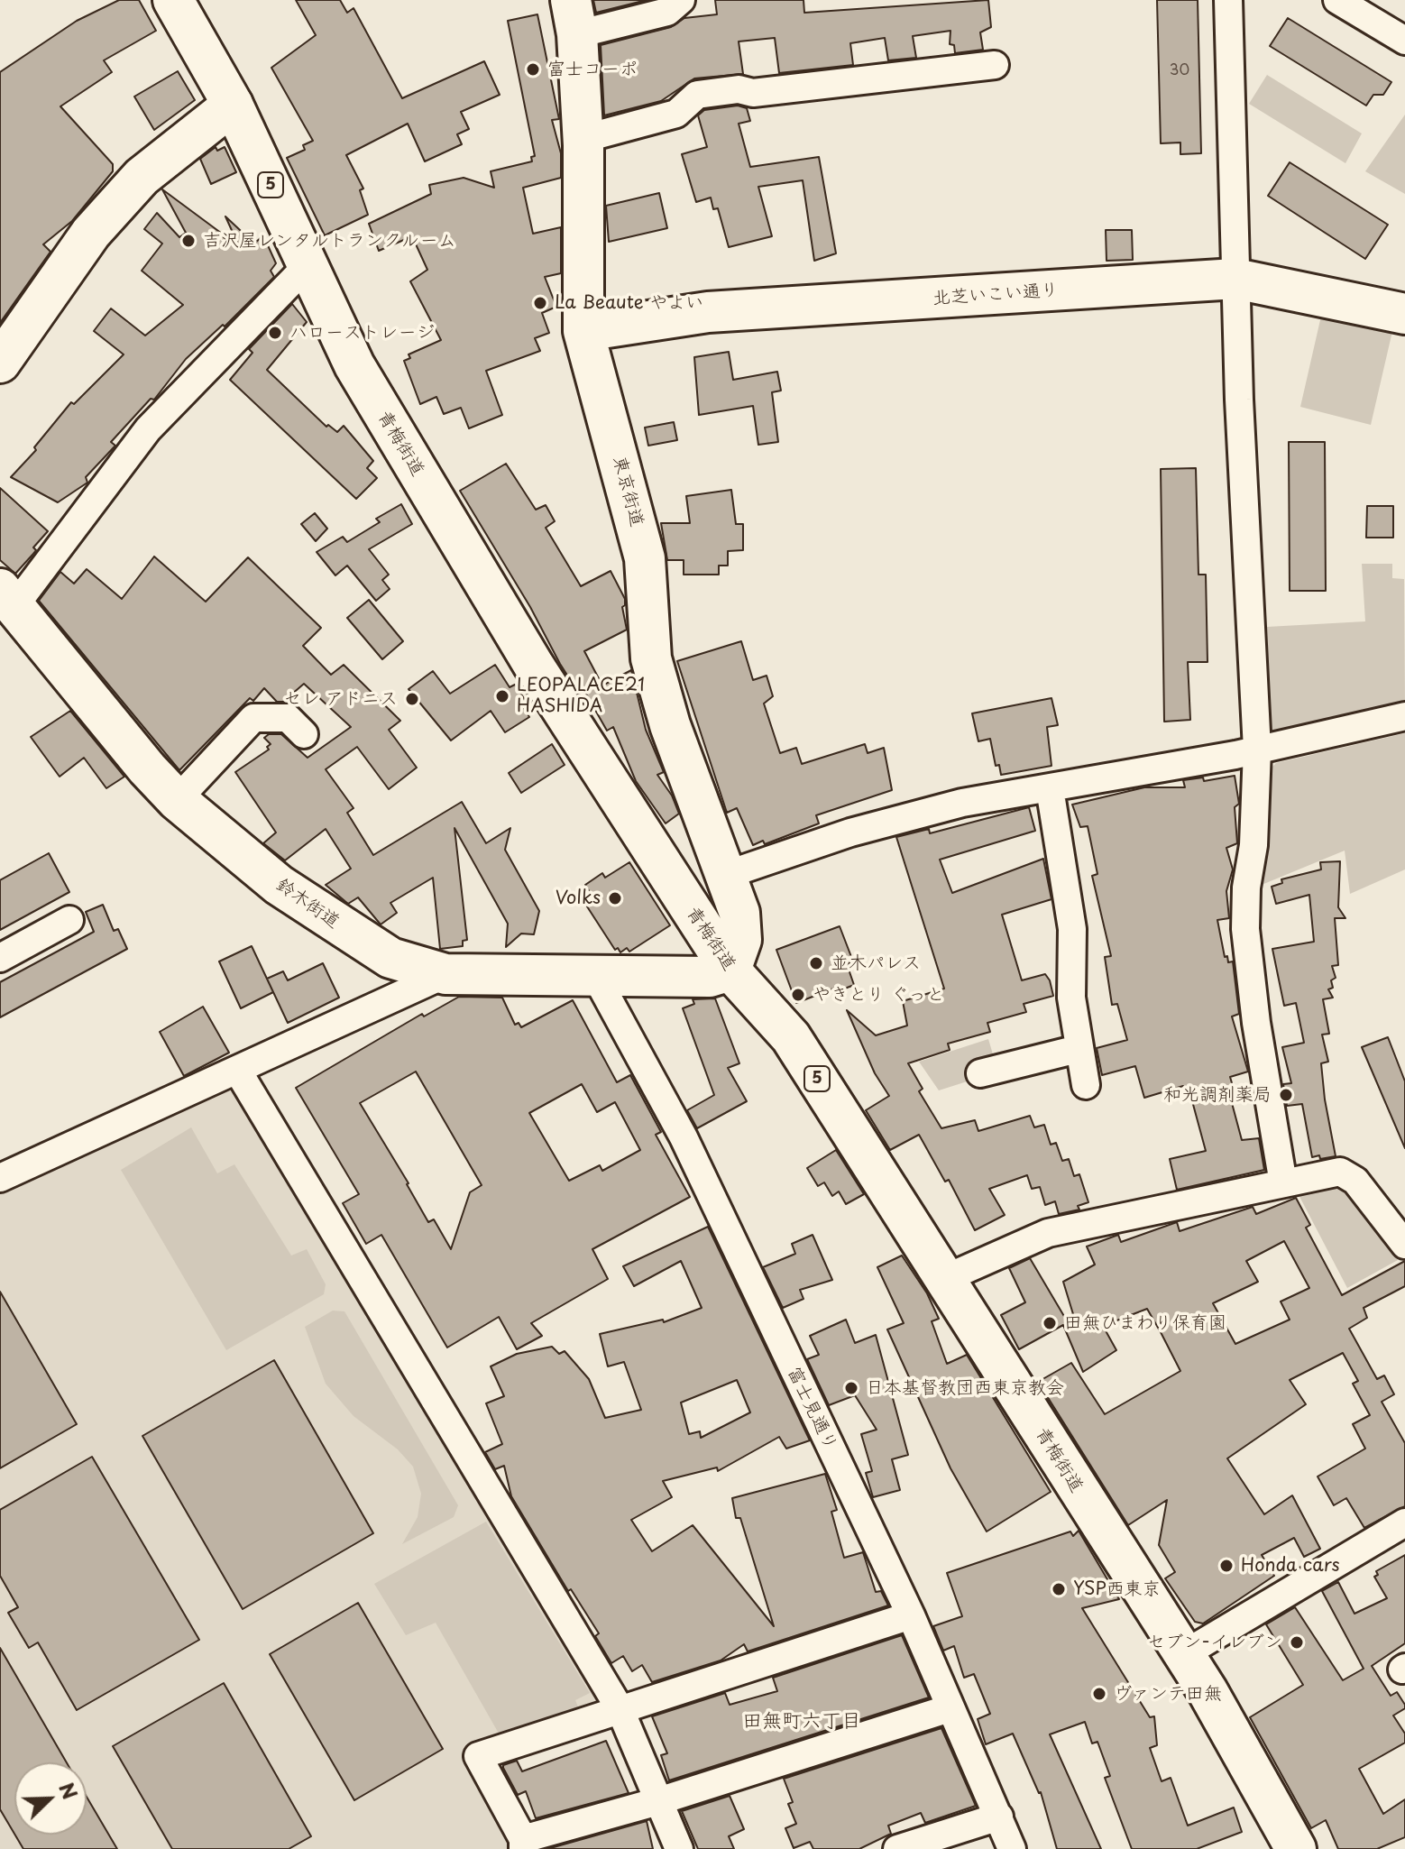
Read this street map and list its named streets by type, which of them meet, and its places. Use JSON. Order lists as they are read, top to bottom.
{
  "streets": {
    "main road": [
      "5",
      "北芝いこい通り",
      "青梅街道",
      "東京街道",
      "鈴木街道"
    ],
    "street": ["富士見通り"]
  },
  "crossings": [
    ["北芝いこい通り", "東京街道"],
    ["青梅街道", "東京街道"],
    ["青梅街道", "鈴木街道"],
    ["東京街道", "鈴木街道"],
    ["鈴木街道", "富士見通り"]
  ],
  "districts": ["田無町六丁目"],
  "places": [
    "富士コーポ",
    "吉沢屋レンタルトランクルーム",
    "La Beaute やよい",
    "ハローストレージ",
    "LEOPALACE21 HASHIDA",
    "セレ アドニス",
    "Volks",
    "並木パレス",
    "やきとり ぐっと",
    "和光調剤薬局",
    "田無ひまわり保育園",
    "日本基督教団西東京教会",
    "Honda cars",
    "YSP西東京",
    "セブン-イレブン",
    "ヴァンテ田無"
  ],
  "house_numbers": ["30"],
  "north": "top right"
}
